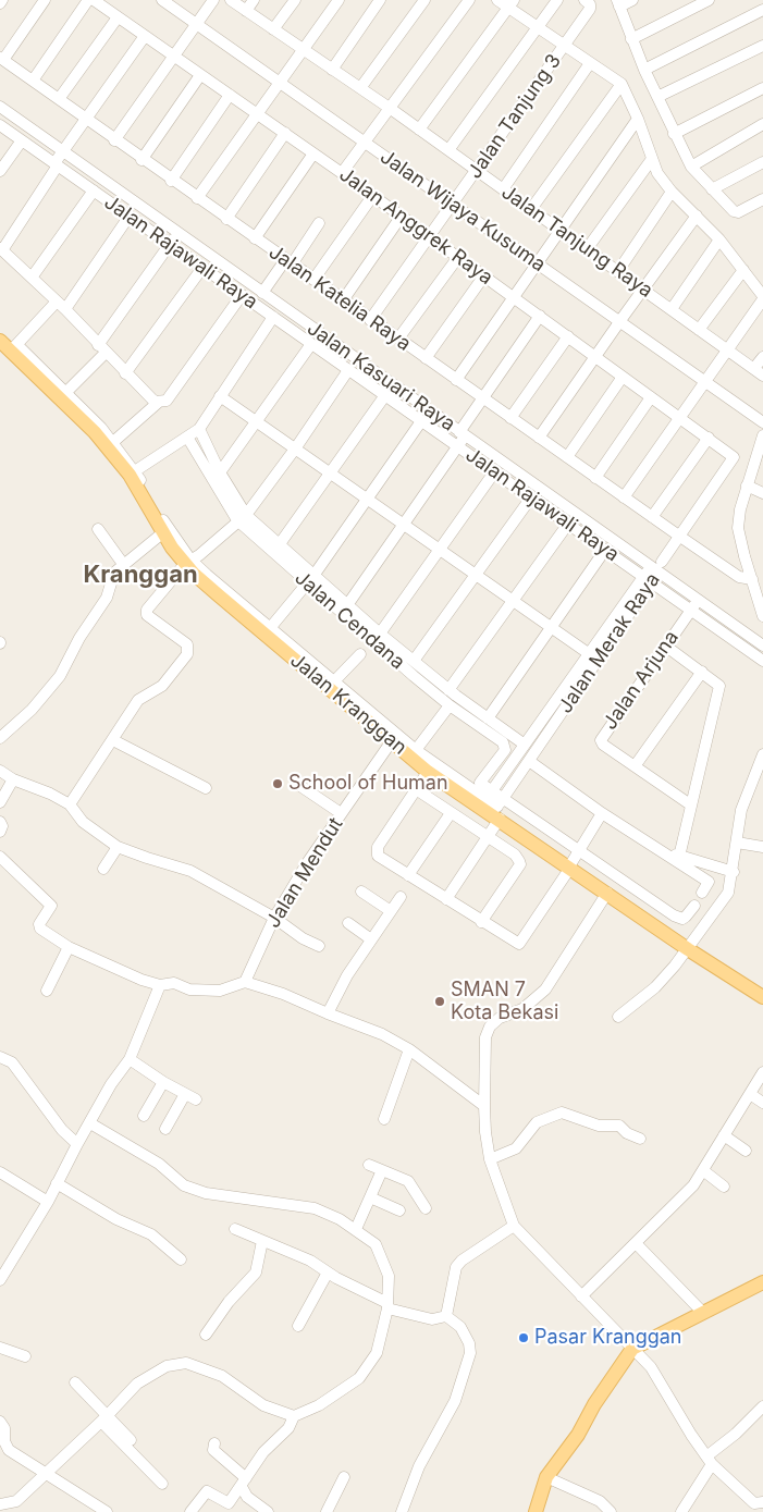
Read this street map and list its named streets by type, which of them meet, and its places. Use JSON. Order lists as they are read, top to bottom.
{
  "streets": {
    "main road": ["Jalan Kranggan"],
    "street": [
      "Jalan Tanjung 3",
      "Jalan Wijaya Kusuma",
      "Jalan Anggrek Raya",
      "Jalan Tanjung Raya",
      "Jalan Rajawali Raya",
      "Jalan Katelia Raya",
      "Jalan Kasuari Raya",
      "Jalan Cendana",
      "Jalan Merak Raya",
      "Jalan Arjuna",
      "Jalan Mendut"
    ]
  },
  "crossings": [
    ["Jalan Tanjung 3", "Jalan Wijaya Kusuma"],
    ["Jalan Tanjung 3", "Jalan Anggrek Raya"],
    ["Jalan Tanjung 3", "Jalan Tanjung Raya"],
    ["Jalan Tanjung 3", "Jalan Katelia Raya"],
    ["Jalan Anggrek Raya", "Jalan Merak Raya"],
    ["Jalan Rajawali Raya", "Jalan Merak Raya"],
    ["Jalan Rajawali Raya", "Jalan Arjuna"],
    ["Jalan Katelia Raya", "Jalan Merak Raya"],
    ["Jalan Kasuari Raya", "Jalan Merak Raya"],
    ["Jalan Kasuari Raya", "Jalan Arjuna"],
    ["Jalan Cendana", "Jalan Merak Raya"],
    ["Jalan Cendana", "Jalan Kranggan"],
    ["Jalan Merak Raya", "Jalan Kranggan"],
    ["Jalan Kranggan", "Jalan Mendut"]
  ],
  "districts": ["Kranggan"],
  "places": ["School of Human", "SMAN 7 Kota Bekasi", "Pasar Kranggan"]
}
